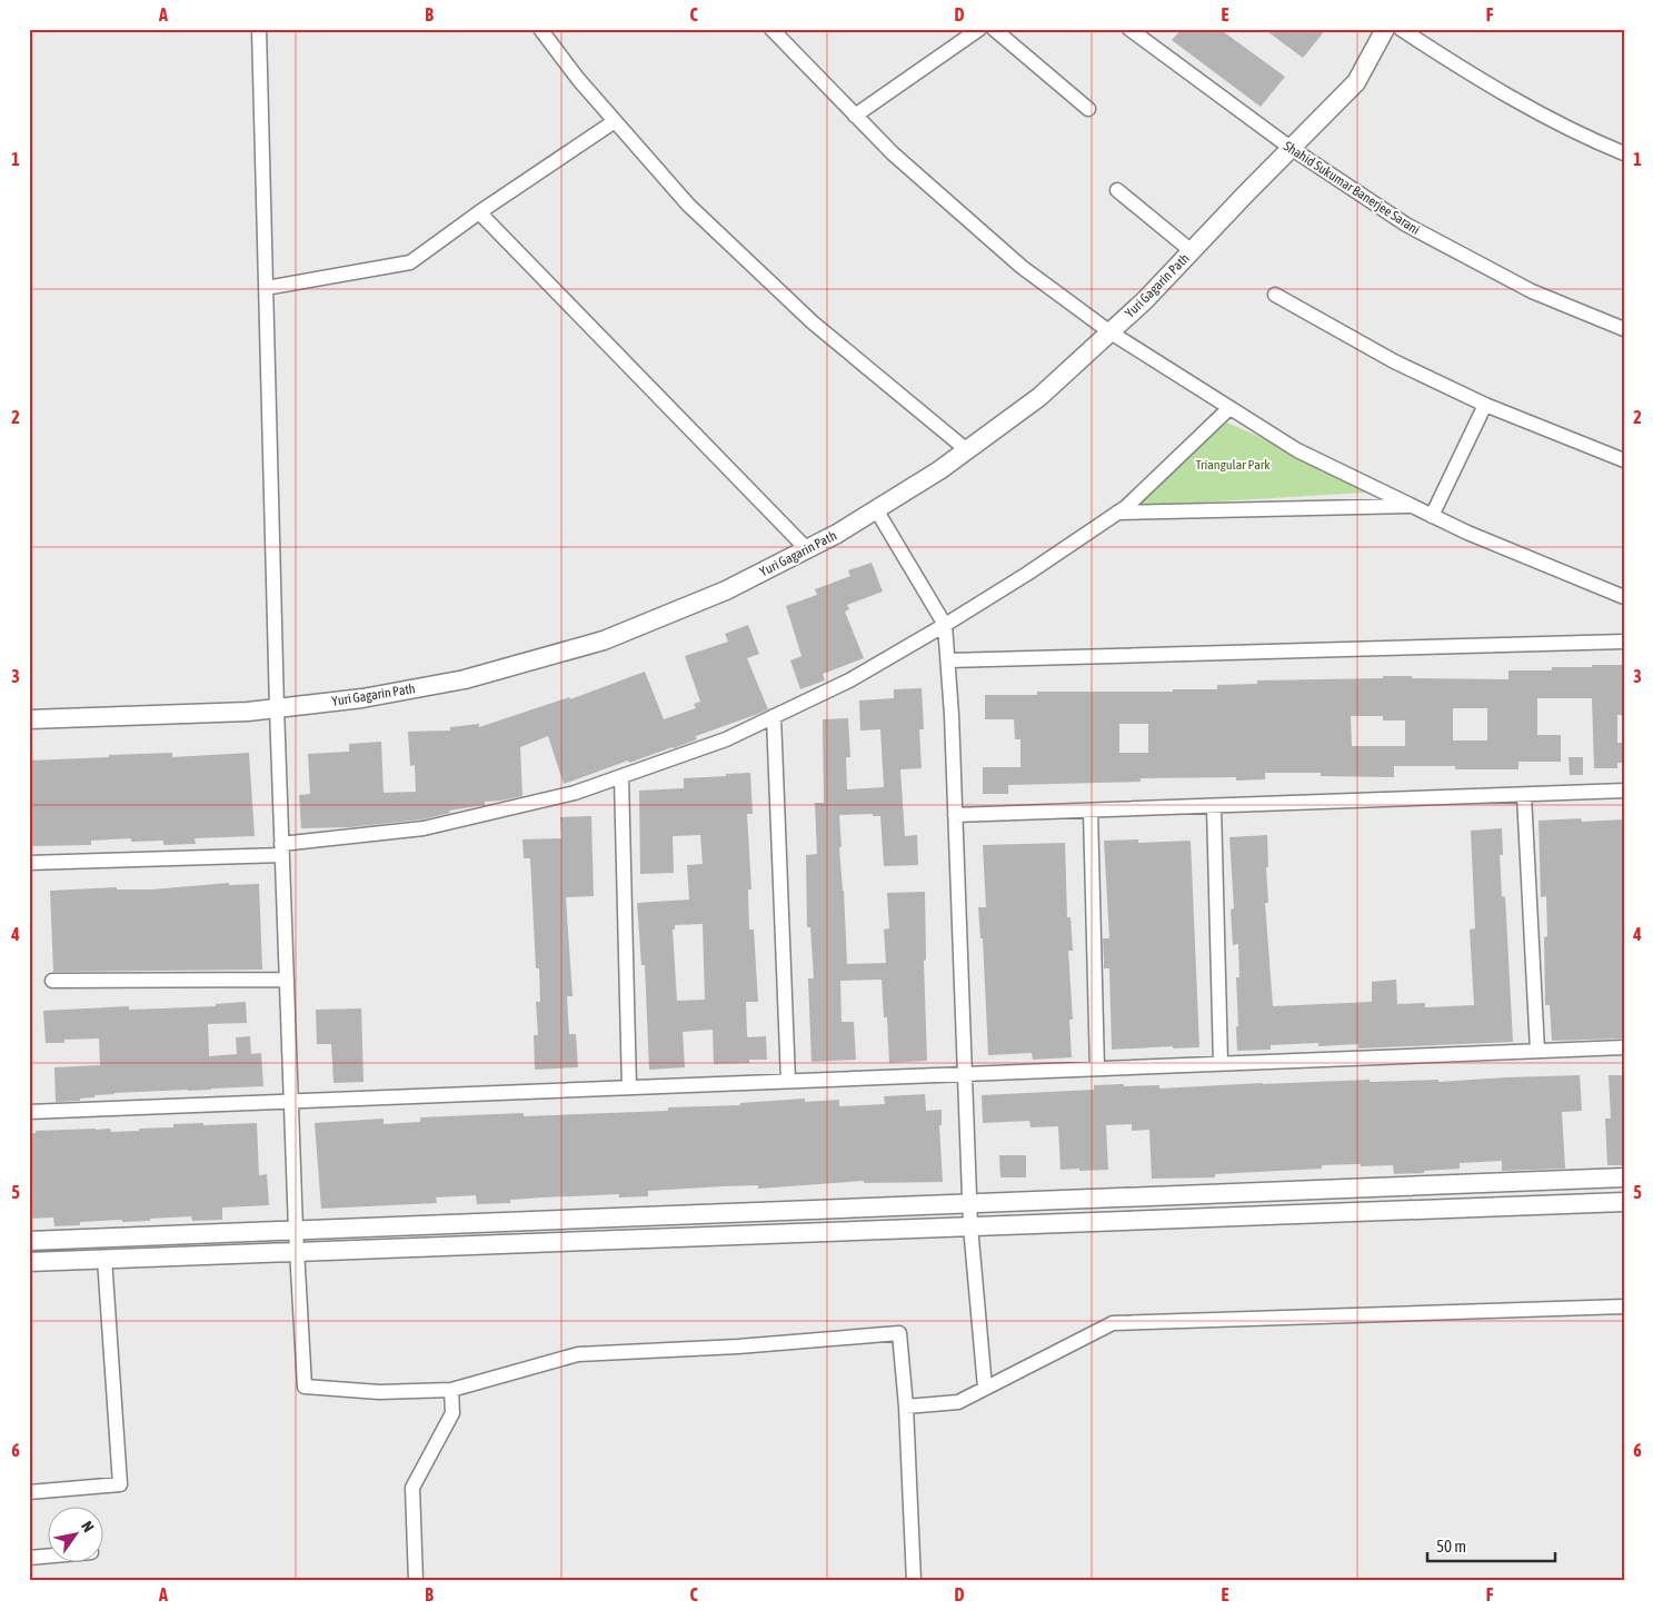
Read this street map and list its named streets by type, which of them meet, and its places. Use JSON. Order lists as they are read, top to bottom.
{
  "streets": {
    "street": ["Shahid Sukumar Banerjee Sarani", "Yuri Gagarin Path"]
  },
  "crossings": [
    ["Shahid Sukumar Banerjee Sarani", "Yuri Gagarin Path"]
  ],
  "parks": ["Triangular Park"],
  "scale_bar": "50 m",
  "north": "top right",
  "grid": {
    "columns": [
      "A",
      "B",
      "C",
      "D",
      "E",
      "F"
    ],
    "rows": [
      "1",
      "2",
      "3",
      "4",
      "5",
      "6"
    ]
  }
}
